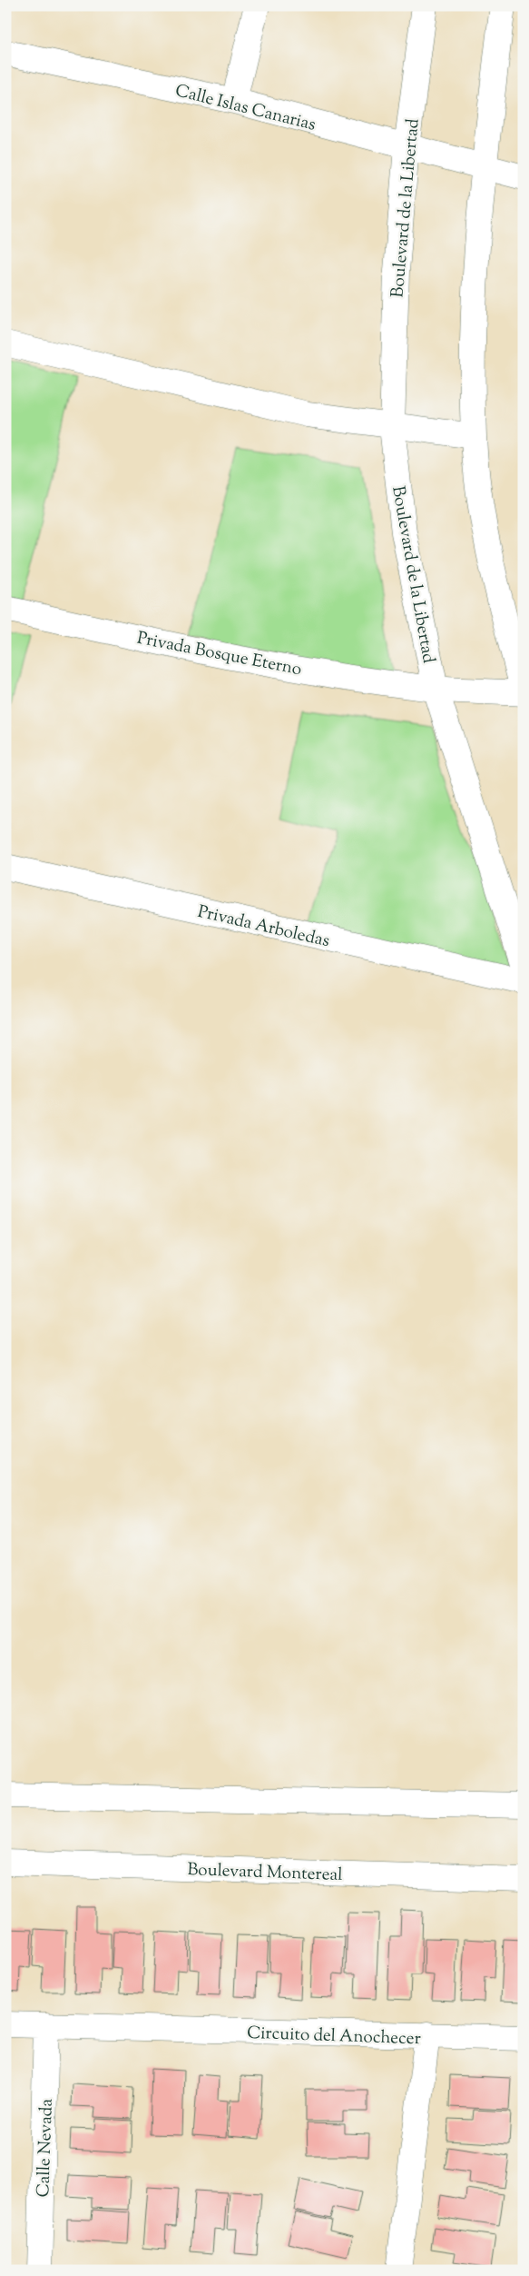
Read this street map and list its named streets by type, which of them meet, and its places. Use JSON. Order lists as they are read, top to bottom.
{
  "streets": {
    "street": [
      "Calle Islas Canarias",
      "Boulevard de la Libertad",
      "Privada Bosque Eterno",
      "Privada Arboledas",
      "Boulevard Montereal",
      "Circuito del Anochecer",
      "Calle Nevada"
    ]
  },
  "crossings": [
    ["Calle Islas Canarias", "Boulevard de la Libertad"],
    ["Boulevard de la Libertad", "Privada Bosque Eterno"],
    ["Circuito del Anochecer", "Calle Nevada"]
  ]
}
